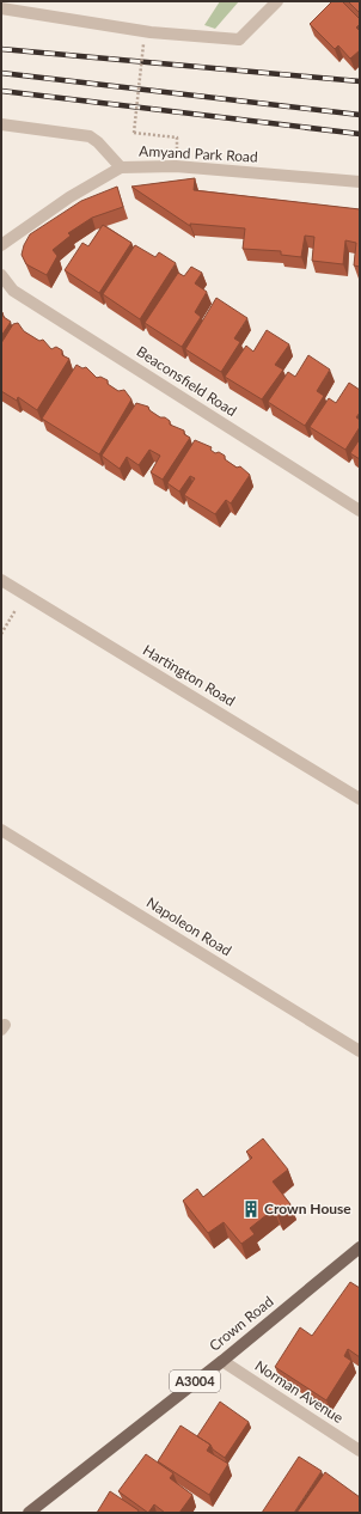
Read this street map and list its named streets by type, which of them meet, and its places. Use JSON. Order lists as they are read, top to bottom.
{
  "streets": {
    "main road": ["Crown Road", "A3004"],
    "street": [
      "Amyand Park Road",
      "Beaconsfield Road",
      "Hartington Road",
      "Napoleon Road",
      "Norman Avenue"
    ]
  },
  "crossings": [
    ["Crown Road", "Norman Avenue"]
  ],
  "places": {
    "building": ["Crown House"]
  }
}
